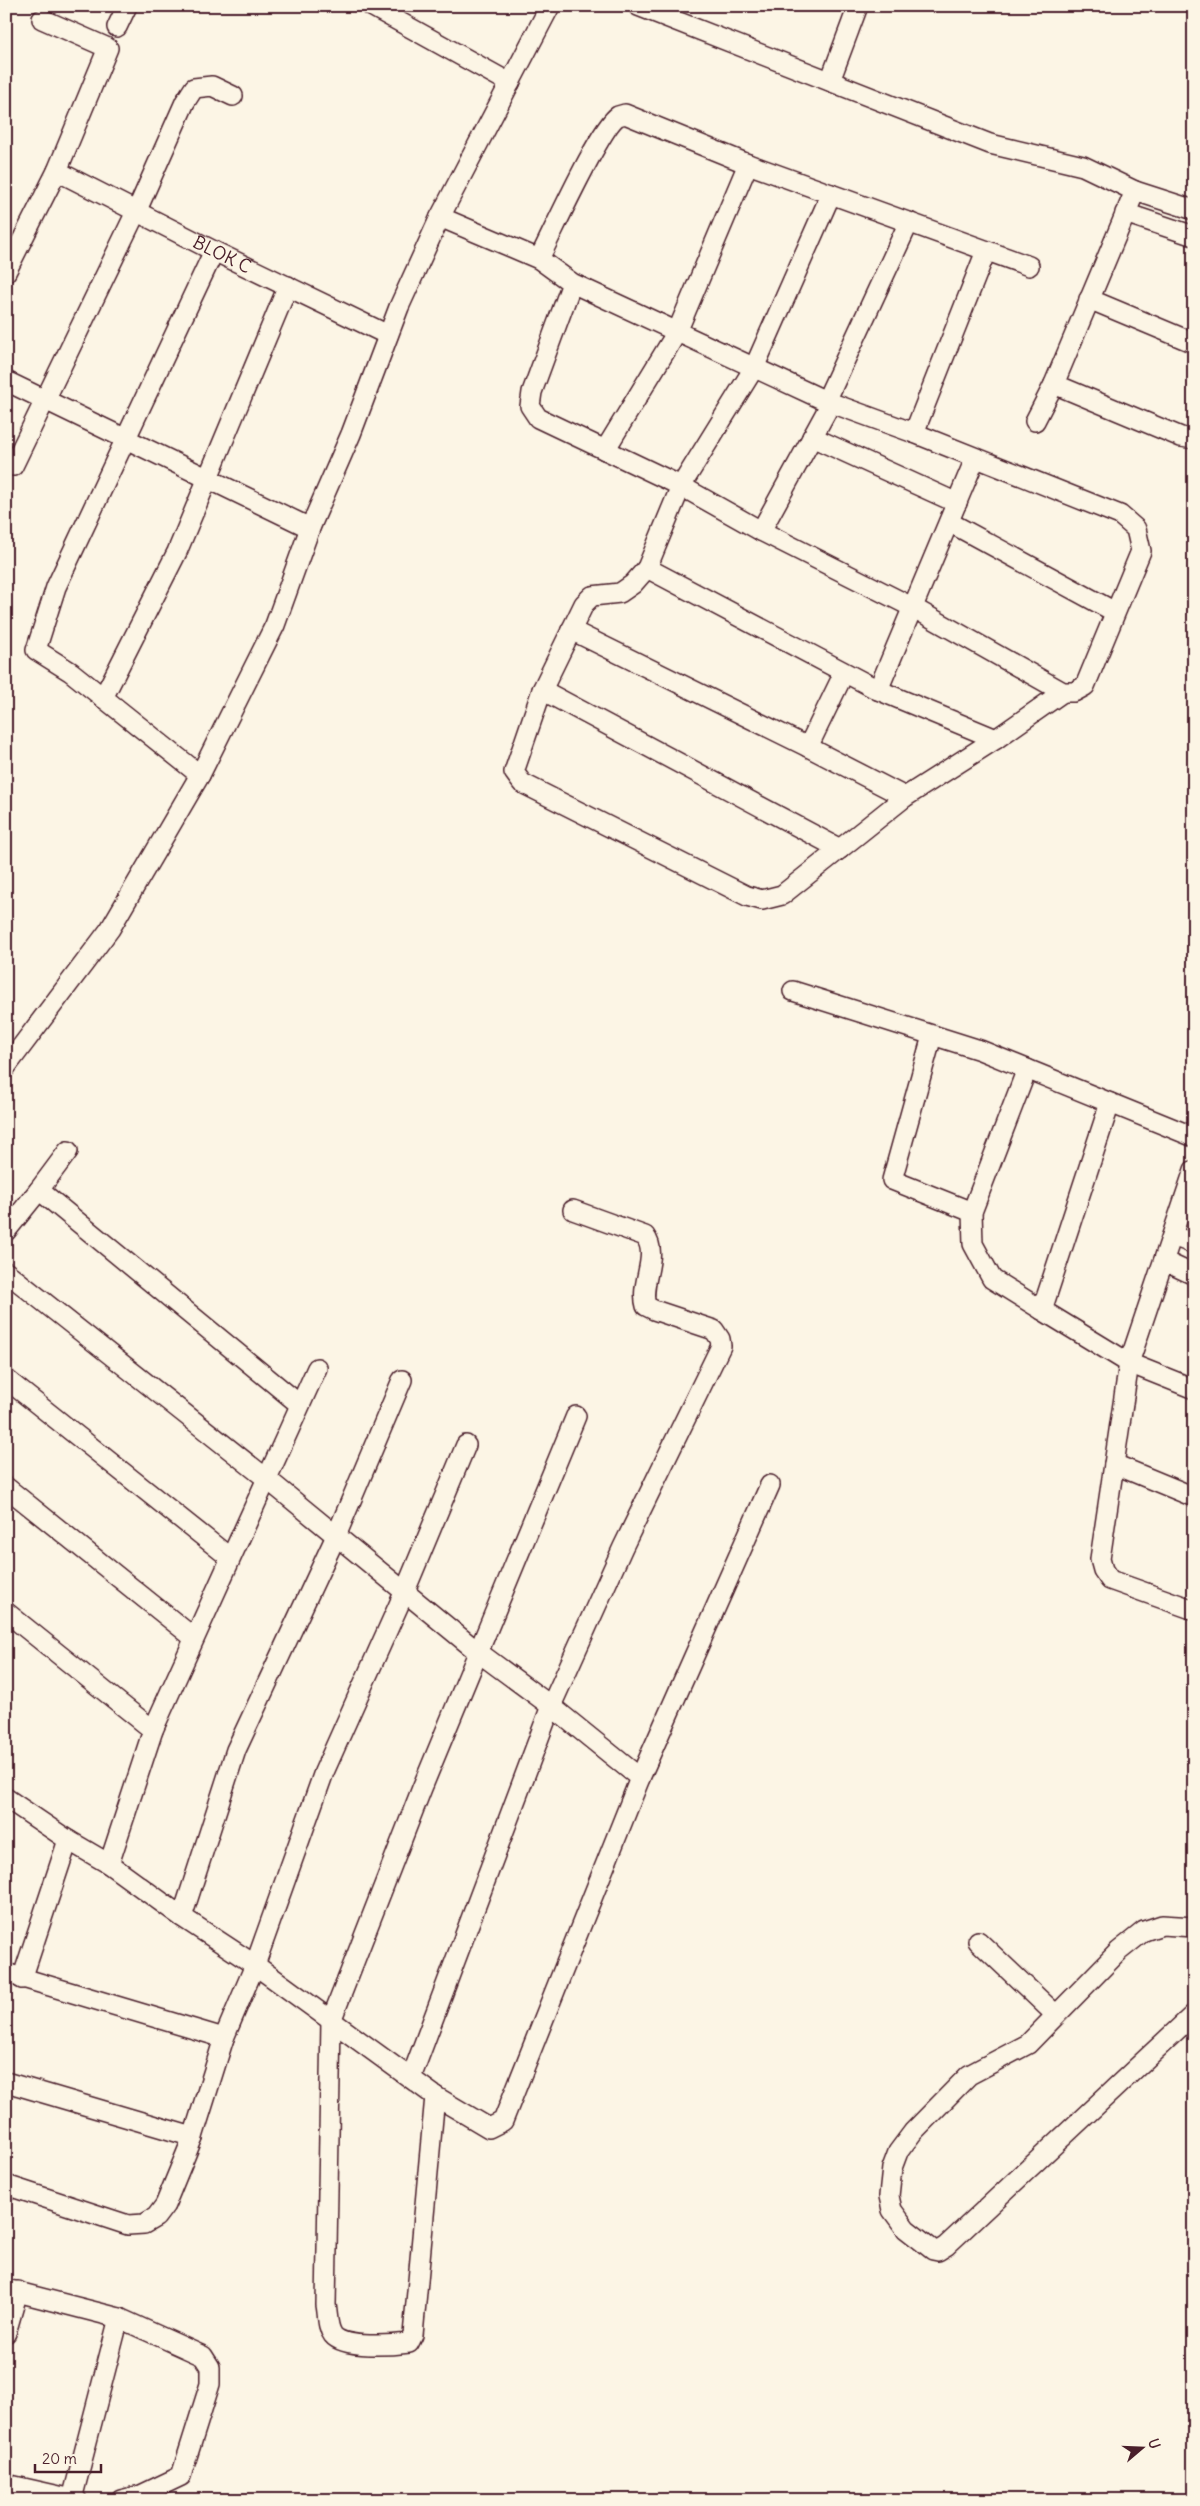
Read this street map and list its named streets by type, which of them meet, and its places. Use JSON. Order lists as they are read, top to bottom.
{
  "streets": {
    "street": ["BLOK C"]
  },
  "scale_bar": "20 m",
  "north": "right"
}
